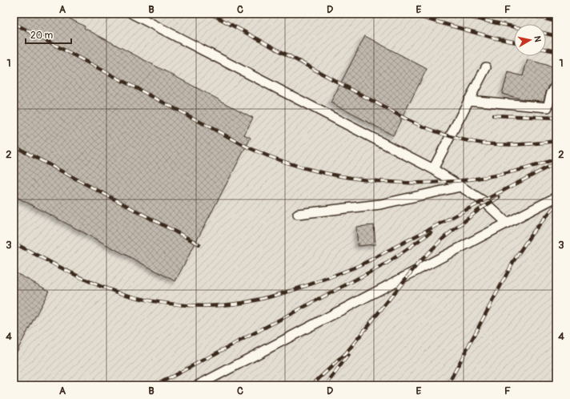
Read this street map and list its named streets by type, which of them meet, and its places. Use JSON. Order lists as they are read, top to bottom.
{
  "scale_bar": "20 m",
  "north": "right",
  "grid": {
    "columns": [
      "A",
      "B",
      "C",
      "D",
      "E",
      "F"
    ],
    "rows": [
      "1",
      "2",
      "3",
      "4"
    ]
  }
}
